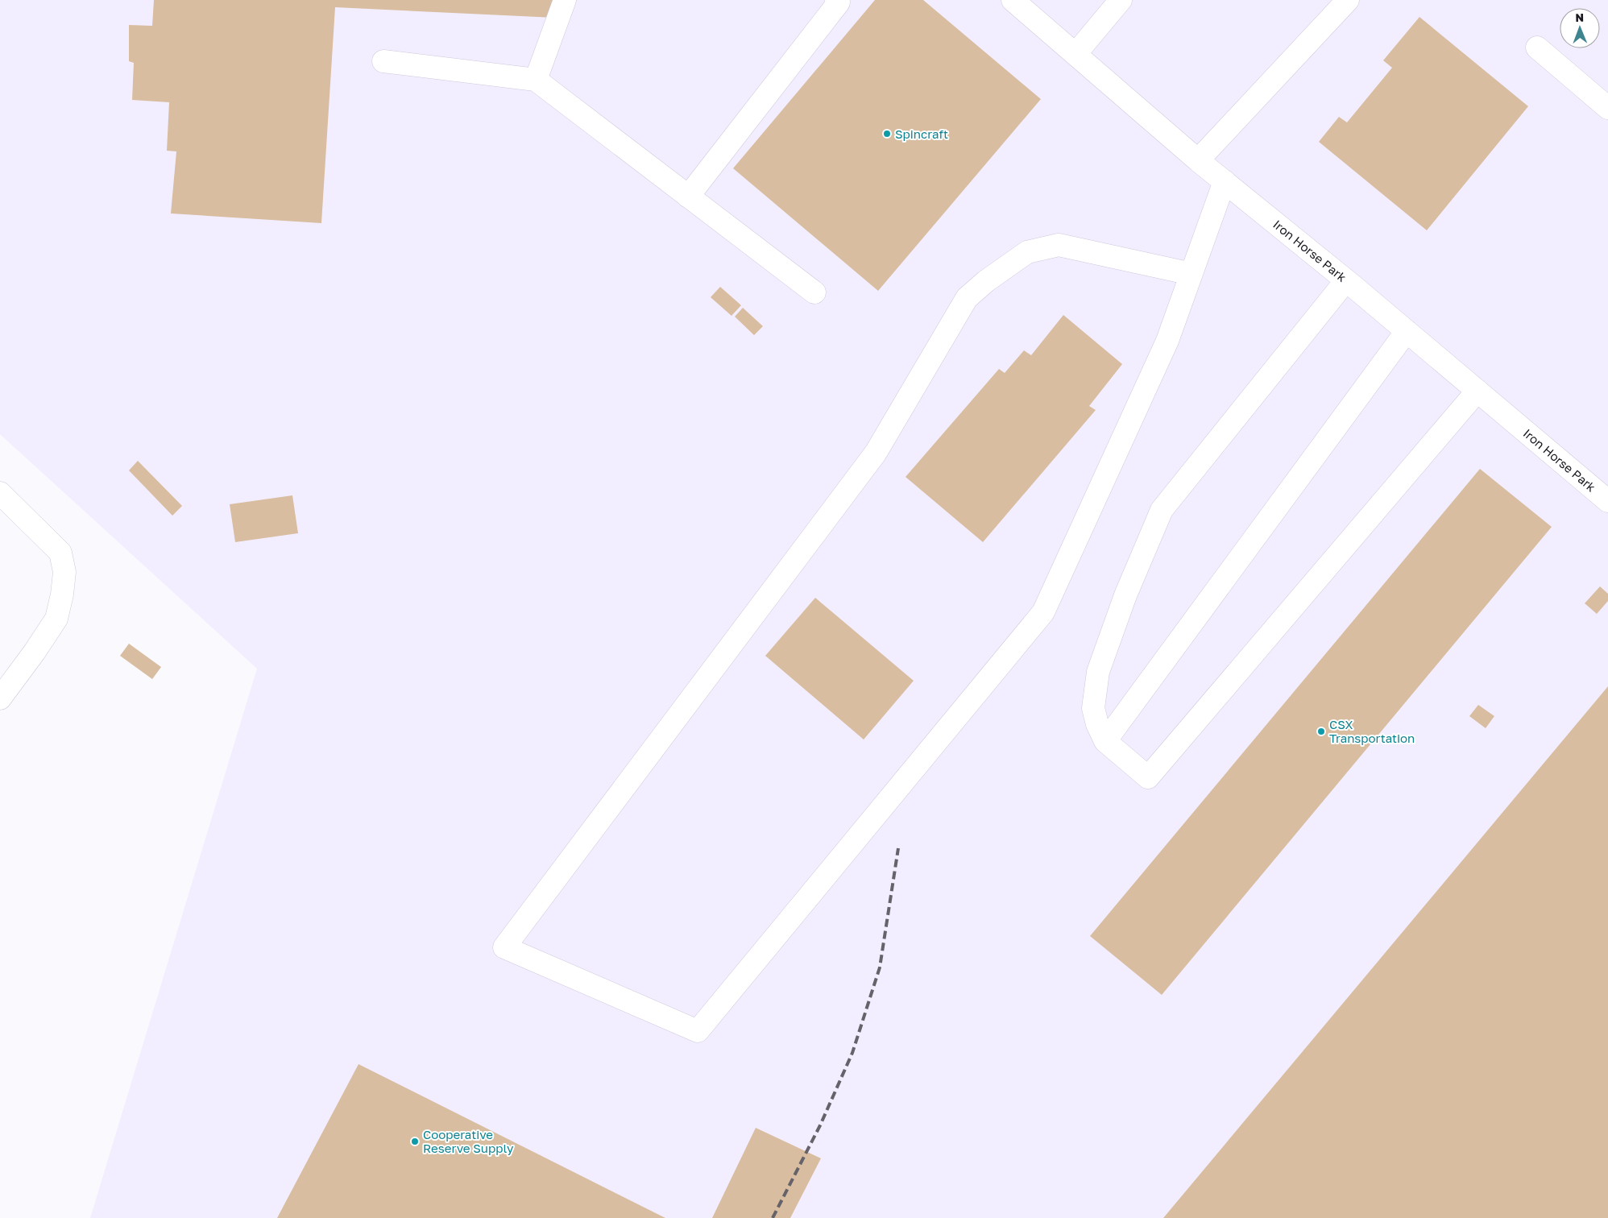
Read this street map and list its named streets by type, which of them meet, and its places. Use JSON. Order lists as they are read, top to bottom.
{
  "streets": {
    "street": ["Iron Horse Park"]
  },
  "places": ["Spincraft", "CSX Transportation", "Cooperative Reserve Supply"],
  "north": "top"
}
